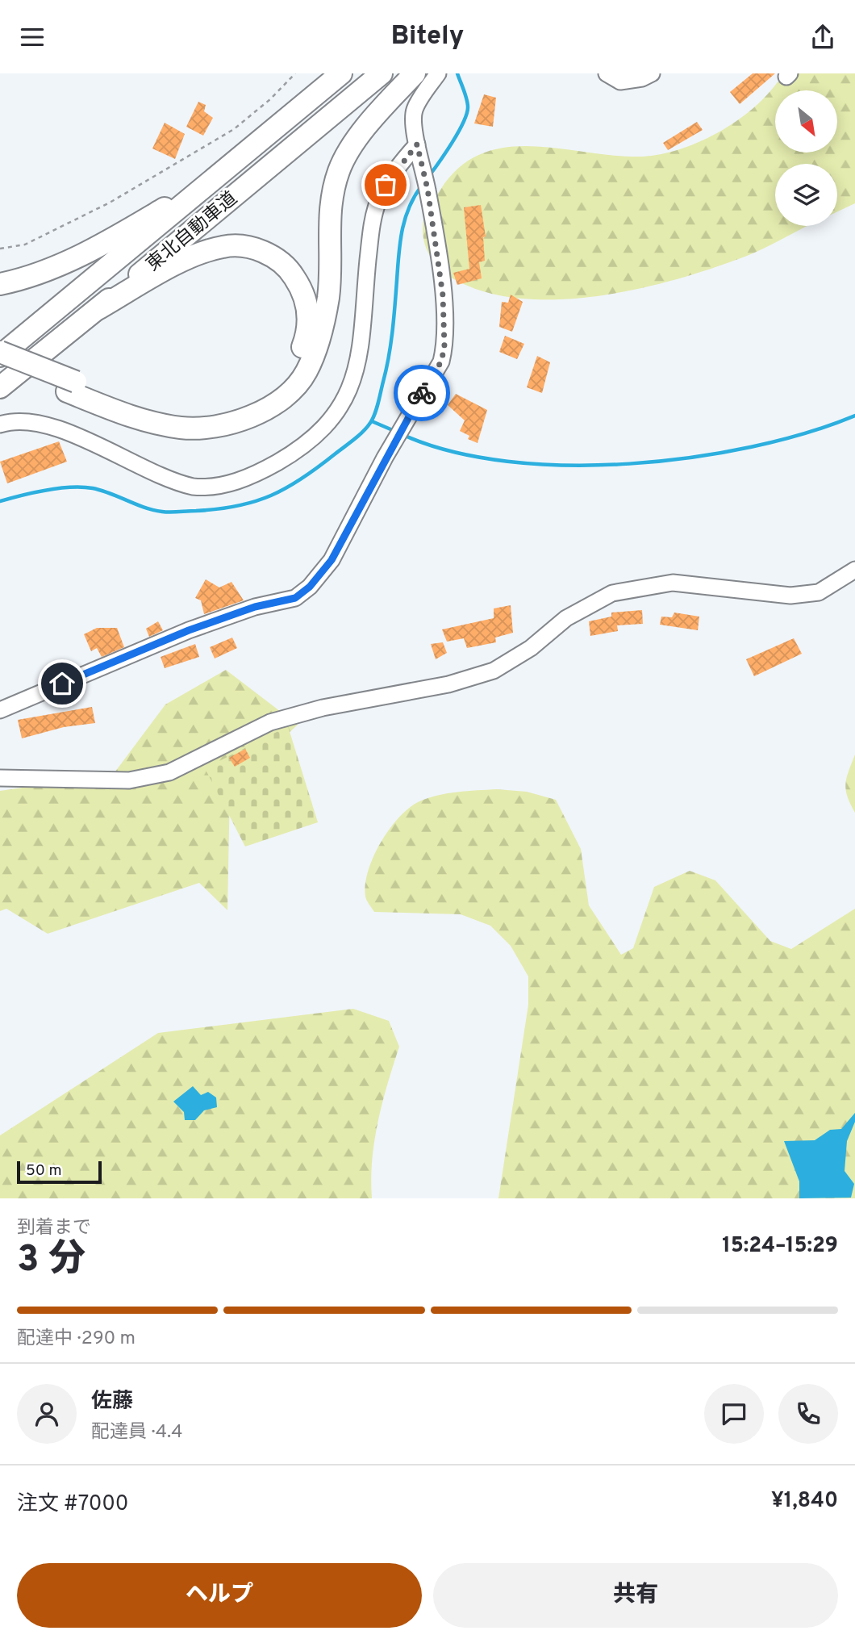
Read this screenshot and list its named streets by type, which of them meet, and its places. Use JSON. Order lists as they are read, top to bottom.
{
  "streets": {
    "highway": ["東北自動車道"]
  },
  "scale_bar": "50 m",
  "north": "bottom right",
  "page": {
    "header": "Bitely",
    "scale": "50 m",
    "heading": ["3 分", "到着まで", "15:24–15:29"],
    "panel": [
      "佐藤",
      "配達員 · 4.4",
      "注文 #7000",
      "¥1,840"
    ],
    "bar": "配達中 · 290 m",
    "buttons": ["ヘルプ", "共有"]
  }
}
